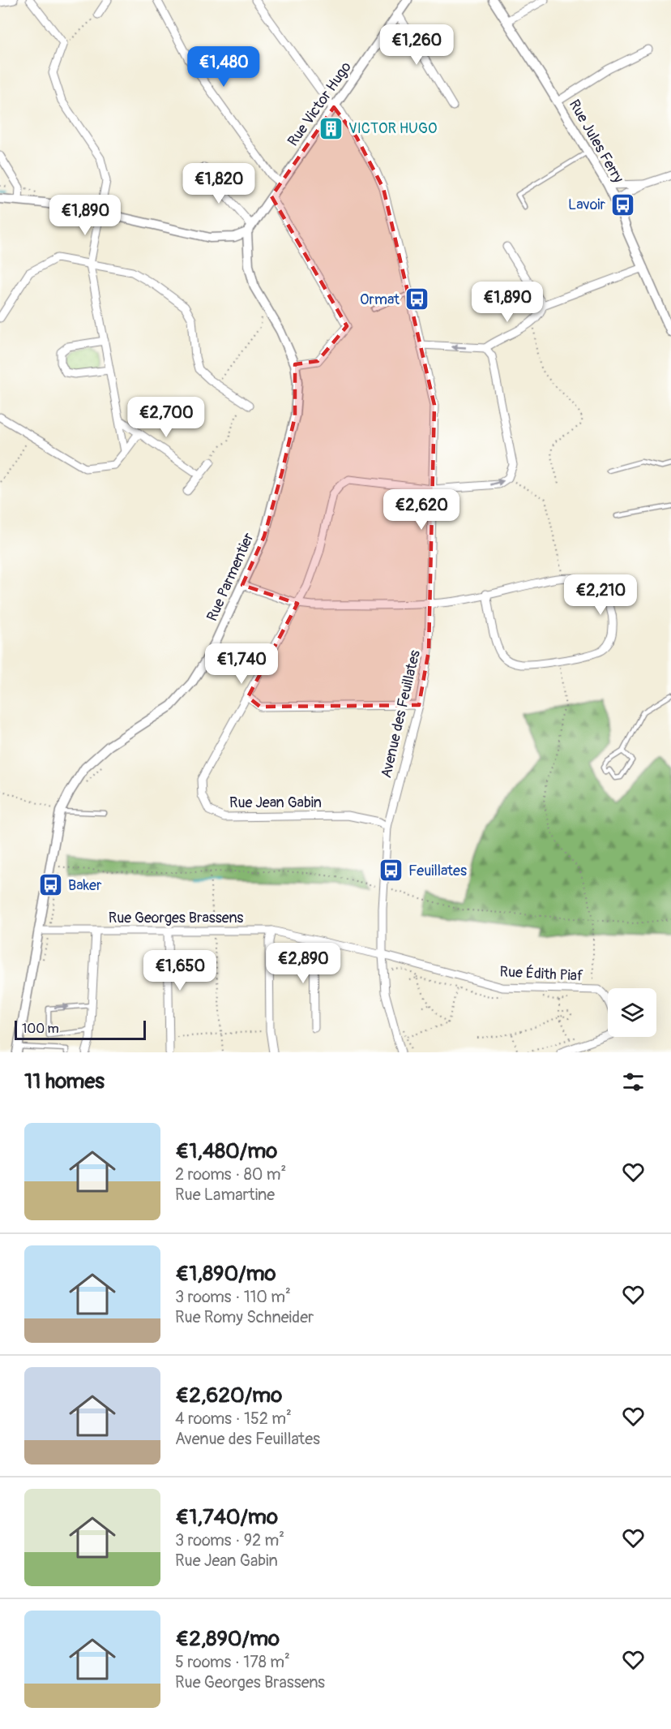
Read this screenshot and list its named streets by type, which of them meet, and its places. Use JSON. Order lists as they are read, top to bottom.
{
  "streets": {
    "street": [
      "Rue Victor Hugo",
      "Rue Jules Ferry",
      "Rue Parmentier",
      "Avenue des Feuillates",
      "Rue Jean Gabin",
      "Rue Georges Brassens",
      "Rue Édith Piaf"
    ]
  },
  "crossings": [
    ["Rue Victor Hugo", "Rue Parmentier"],
    ["Rue Victor Hugo", "Avenue des Feuillates"],
    ["Rue Parmentier", "Rue Georges Brassens"],
    ["Avenue des Feuillates", "Rue Jean Gabin"],
    ["Avenue des Feuillates", "Rue Georges Brassens"],
    ["Avenue des Feuillates", "Rue Édith Piaf"],
    ["Rue Georges Brassens", "Rue Édith Piaf"]
  ],
  "places": {
    "building": ["VICTOR HUGO"],
    "bus stop": [
      "Lavoir",
      "Ormat",
      "Feuillates",
      "Baker"
    ]
  },
  "scale_bar": "100 m",
  "page": {
    "price": [
      "€1,260",
      "€1,480",
      "€1,820",
      "€1,890",
      "€1,890",
      "€2,700",
      "€2,620",
      "€2,210",
      "€1,740",
      "€2,890",
      "€1,650"
    ],
    "scale": "100 m",
    "heading": "11 homes",
    "list": [
      {
        "name": "€1,480/mo",
        "note": "2 rooms · 80 m² · Rue Lamartine"
      },
      {
        "name": "€1,890/mo",
        "note": "3 rooms · 110 m² · Rue Romy Schneider"
      },
      {
        "name": "€2,620/mo",
        "note": "4 rooms · 152 m² · Avenue des Feuillates"
      },
      {
        "name": "€1,740/mo",
        "note": "3 rooms · 92 m² · Rue Jean Gabin"
      },
      {
        "name": "€2,890/mo",
        "note": "5 rooms · 178 m² · Rue Georges Brassens"
      }
    ]
  }
}
